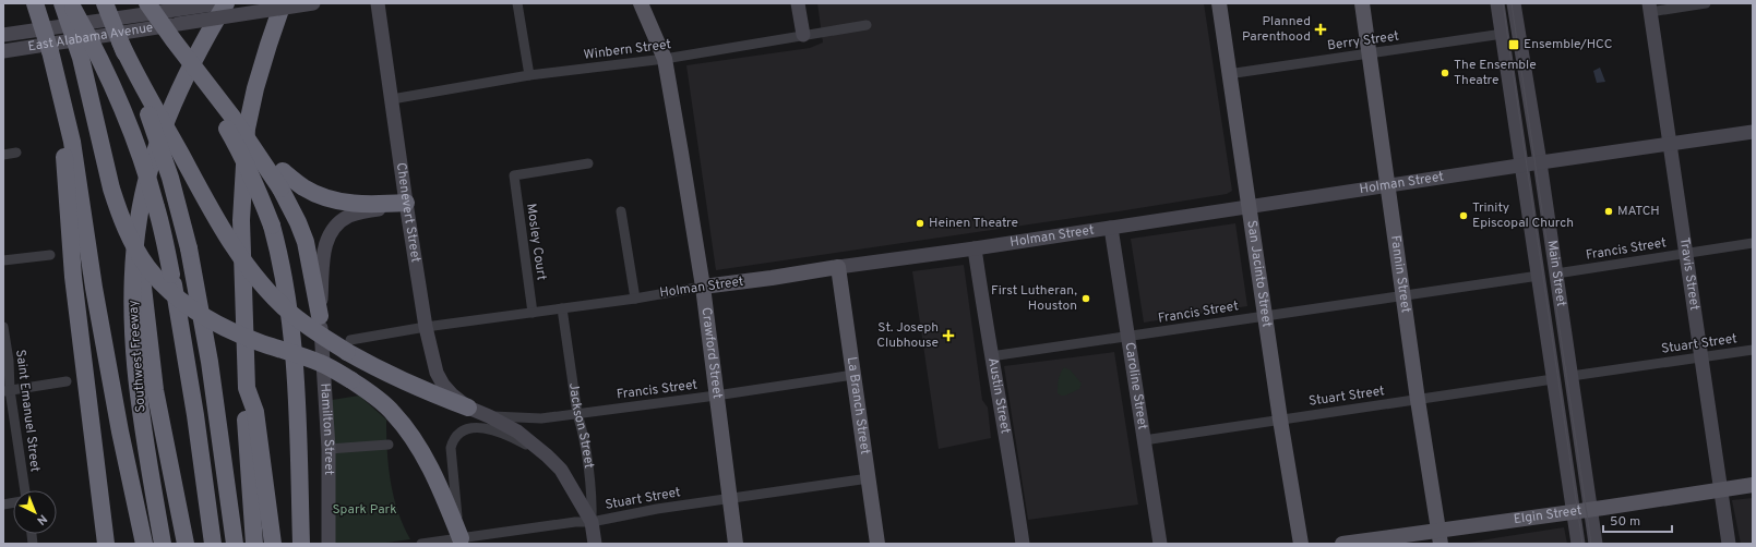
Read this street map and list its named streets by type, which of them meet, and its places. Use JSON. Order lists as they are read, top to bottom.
{
  "streets": {
    "highway": ["Southwest Freeway"],
    "main road": [
      "Holman Street",
      "San Jacinto Street",
      "Fannin Street",
      "Crawford Street",
      "La Branch Street",
      "Elgin Street"
    ],
    "street": [
      "East Alabama Avenue",
      "Berry Street",
      "Winbern Street",
      "Chenevert Street",
      "Mosley Court",
      "Francis Street",
      "Main Street",
      "Travis Street",
      "Stuart Street",
      "Caroline Street",
      "Austin Street",
      "Saint Emanuel Street",
      "Jackson Street",
      "Hamilton Street"
    ]
  },
  "crossings": [
    ["Berry Street", "San Jacinto Street"],
    ["Berry Street", "Fannin Street"],
    ["Berry Street", "Main Street"],
    ["Winbern Street", "Chenevert Street"],
    ["Winbern Street", "Crawford Street"],
    ["Holman Street", "Chenevert Street"],
    ["Holman Street", "Mosley Court"],
    ["Holman Street", "San Jacinto Street"],
    ["Holman Street", "Fannin Street"],
    ["Holman Street", "Main Street"],
    ["Holman Street", "Travis Street"],
    ["Holman Street", "Crawford Street"],
    ["Holman Street", "Caroline Street"],
    ["Holman Street", "Austin Street"],
    ["Holman Street", "La Branch Street"],
    ["Holman Street", "Jackson Street"],
    ["Chenevert Street", "Francis Street"],
    ["Chenevert Street", "Stuart Street"],
    ["Chenevert Street", "Jackson Street"],
    ["Chenevert Street", "Hamilton Street"],
    ["Francis Street", "San Jacinto Street"],
    ["Francis Street", "Fannin Street"],
    ["Francis Street", "Main Street"],
    ["Francis Street", "Travis Street"],
    ["Francis Street", "Crawford Street"],
    ["Francis Street", "Caroline Street"],
    ["Francis Street", "Austin Street"],
    ["Francis Street", "La Branch Street"],
    ["Francis Street", "Jackson Street"],
    ["San Jacinto Street", "Stuart Street"],
    ["Fannin Street", "Stuart Street"],
    ["Fannin Street", "Elgin Street"],
    ["Main Street", "Stuart Street"],
    ["Main Street", "Elgin Street"],
    ["Travis Street", "Stuart Street"],
    ["Travis Street", "Elgin Street"],
    ["Stuart Street", "Crawford Street"],
    ["Stuart Street", "Caroline Street"],
    ["Stuart Street", "La Branch Street"],
    ["Stuart Street", "Jackson Street"]
  ],
  "parks": ["Spark Park"],
  "places": {
    "health": ["Planned Parenthood", "St. Joseph Clubhouse"],
    "transit": ["Ensemble/HCC"],
    "other": [
      "The Ensemble Theatre",
      "MATCH",
      "Trinity Episcopal Church",
      "Heinen Theatre",
      "First Lutheran, Houston"
    ]
  },
  "scale_bar": "50 m",
  "north": "bottom right"
}
